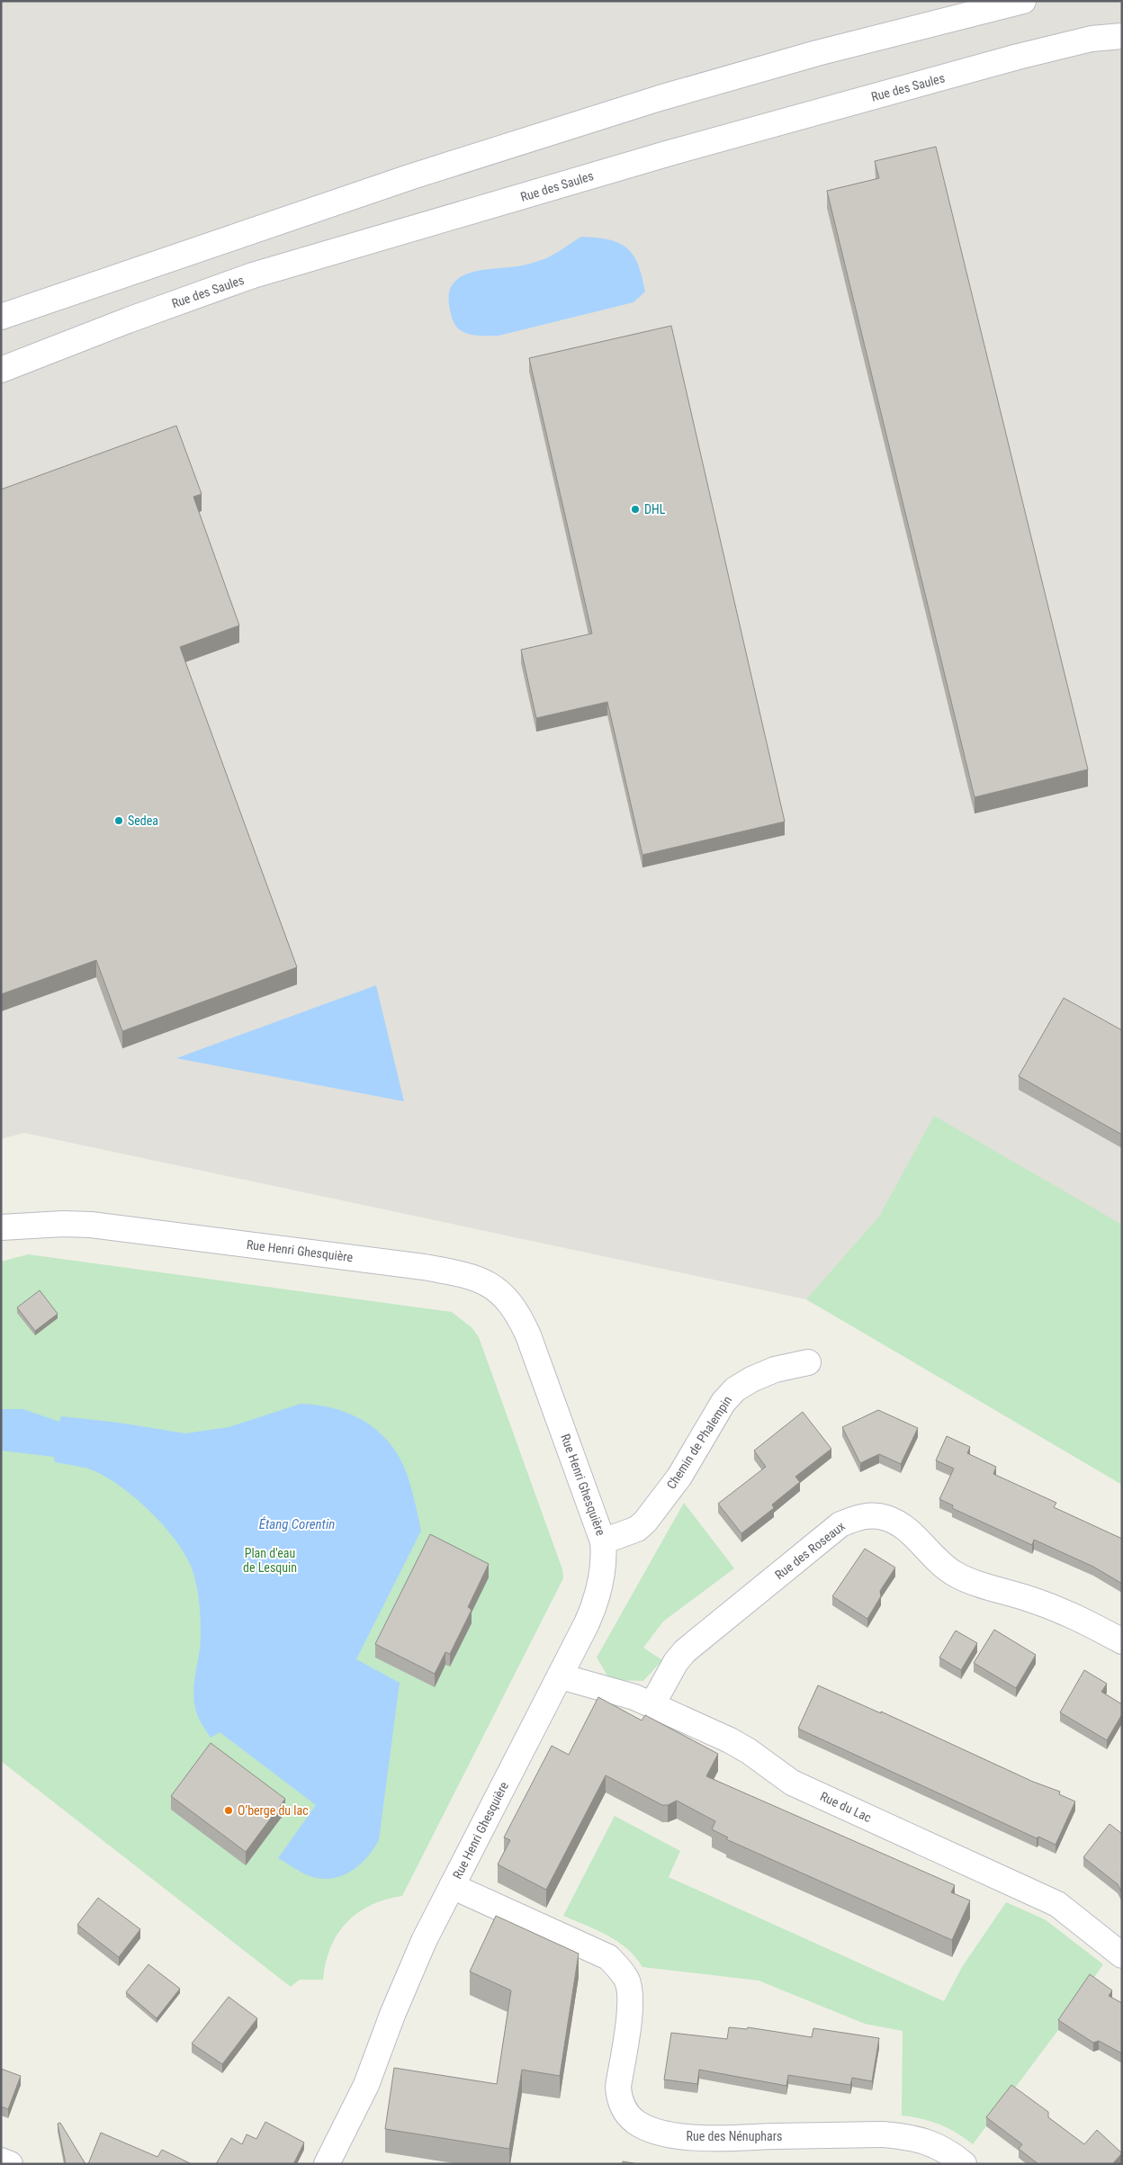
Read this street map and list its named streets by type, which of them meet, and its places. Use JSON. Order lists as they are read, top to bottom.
{
  "streets": {
    "street": [
      "Rue des Saules",
      "Rue Henri Ghesquière",
      "Chemin de Phalempin",
      "Rue des Roseaux",
      "Rue du Lac",
      "Rue des Nénuphars"
    ]
  },
  "crossings": [
    ["Rue Henri Ghesquière", "Chemin de Phalempin"],
    ["Rue Henri Ghesquière", "Rue du Lac"],
    ["Rue Henri Ghesquière", "Rue des Nénuphars"],
    ["Rue des Roseaux", "Rue du Lac"]
  ],
  "water": ["Étang Corentin"],
  "parks": ["Plan d'eau de Lesquin"],
  "places": ["DHL", "Sedea", "O’berge du lac"]
}
